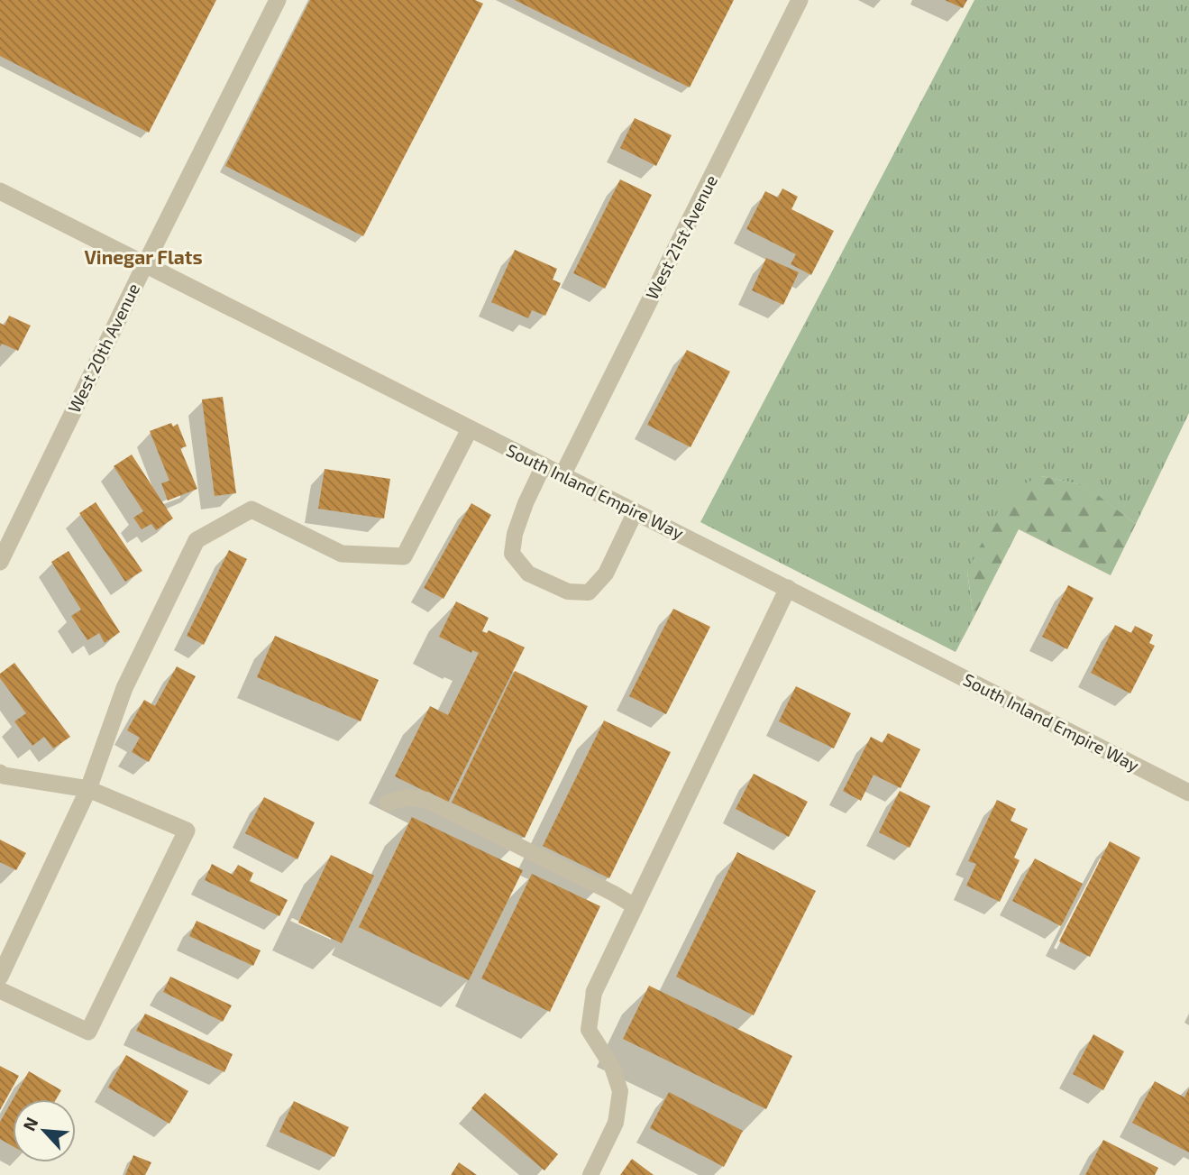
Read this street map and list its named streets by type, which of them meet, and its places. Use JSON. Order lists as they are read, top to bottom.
{
  "streets": {
    "street": ["West 21st Avenue", "West 20th Avenue", "South Inland Empire Way"]
  },
  "crossings": [
    ["West 21st Avenue", "South Inland Empire Way"],
    ["West 20th Avenue", "South Inland Empire Way"]
  ],
  "districts": ["Vinegar Flats"],
  "north": "top left"
}
